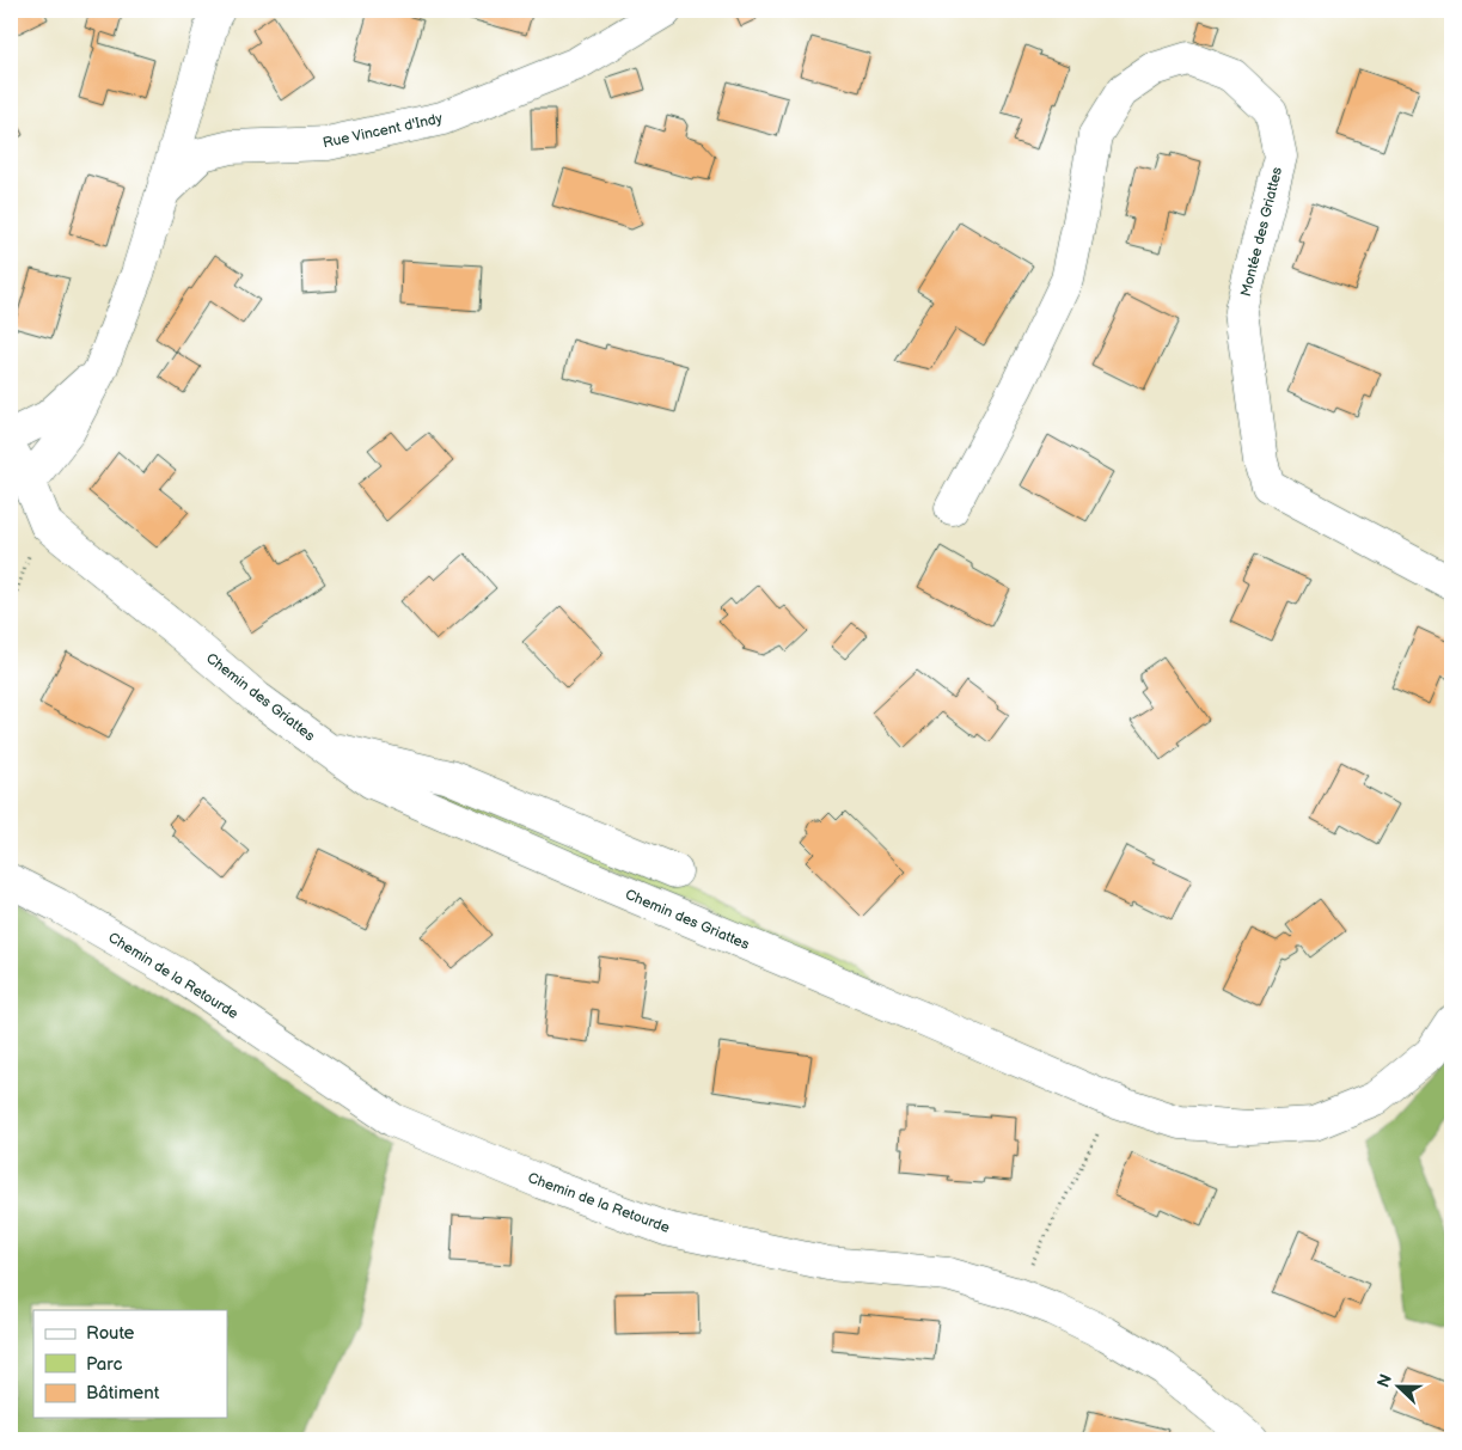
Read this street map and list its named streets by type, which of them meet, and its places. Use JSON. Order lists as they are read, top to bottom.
{
  "streets": {
    "street": [
      "Rue Vincent d'Indy",
      "Montée des Griattes",
      "Chemin des Griattes",
      "Chemin de la Retourde"
    ]
  },
  "legend": ["Route", "Parc", "Bâtiment"],
  "north": "left"
}
